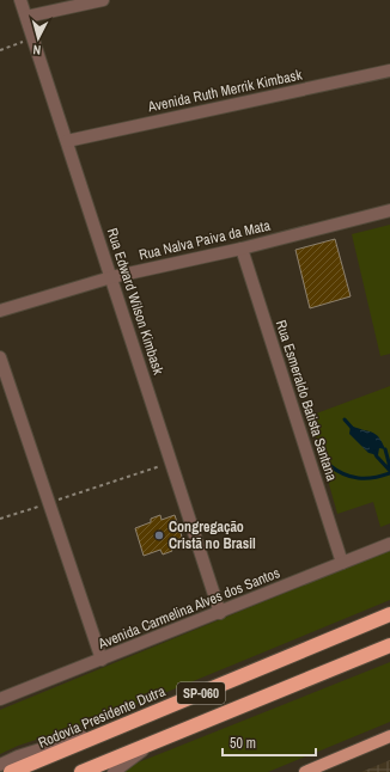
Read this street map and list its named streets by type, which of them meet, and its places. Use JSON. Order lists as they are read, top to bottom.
{
  "streets": {
    "highway": ["SP-060", "Rodovia Presidente Dutra"],
    "street": [
      "Avenida Ruth Merrik Kimbask",
      "Rua Nalva Paiva da Mata",
      "Rua Edward Wilson Kimbask",
      "Rua Esmeraldo Batista Santana",
      "Avenida Carmelina Alves dos Santos"
    ]
  },
  "crossings": [
    ["Avenida Ruth Merrik Kimbask", "Rua Edward Wilson Kimbask"],
    ["Rua Nalva Paiva da Mata", "Rua Edward Wilson Kimbask"],
    ["Rua Nalva Paiva da Mata", "Rua Esmeraldo Batista Santana"],
    ["Rua Edward Wilson Kimbask", "Avenida Carmelina Alves dos Santos"],
    ["Rua Esmeraldo Batista Santana", "Avenida Carmelina Alves dos Santos"]
  ],
  "places": ["Congregação Cristã no Brasil"],
  "scale_bar": "50 m",
  "north": "bottom"
}
